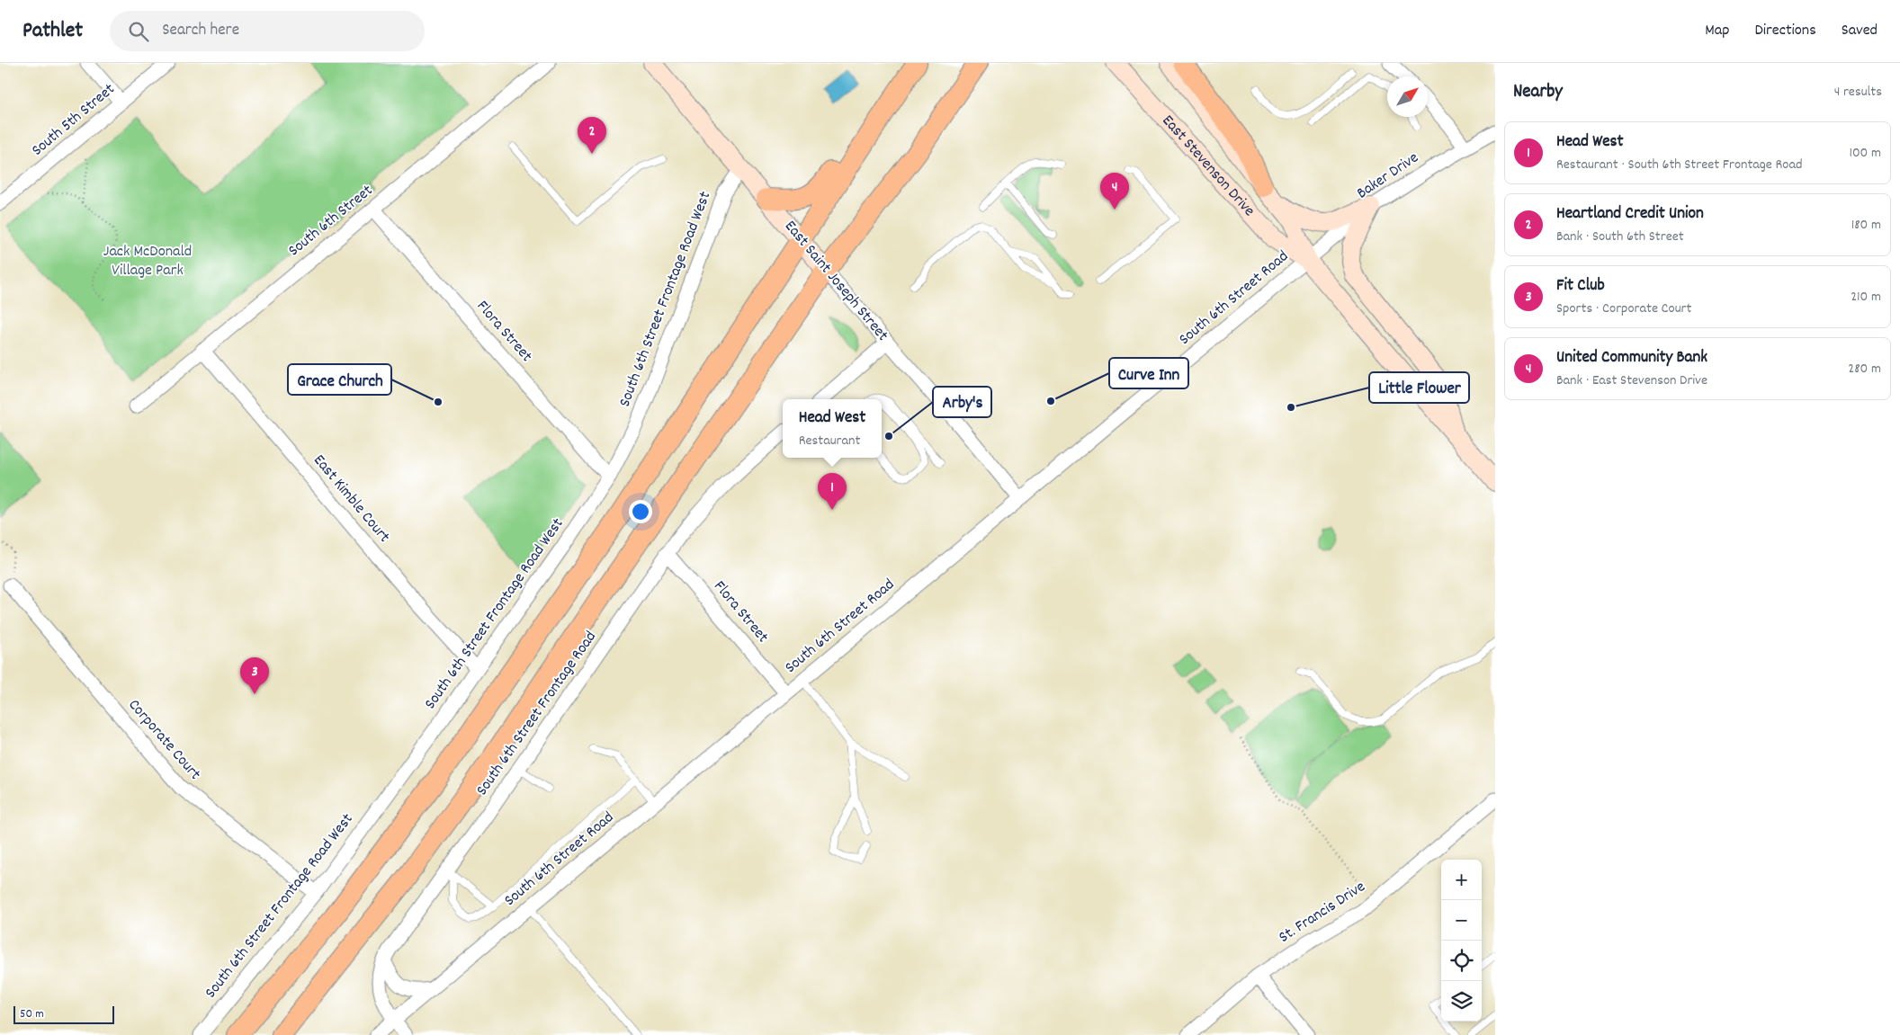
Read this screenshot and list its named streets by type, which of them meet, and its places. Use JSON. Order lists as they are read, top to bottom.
{
  "streets": {
    "main road": ["East Stevenson Drive", "East Saint Joseph Street"],
    "street": [
      "South 5th Street",
      "Baker Drive",
      "South 6th Street",
      "South 6th Street Road",
      "South 6th Street Frontage Road West",
      "Flora Street",
      "East Kimble Court",
      "South 6th Street Frontage Road",
      "Corporate Court",
      "St. Francis Drive"
    ]
  },
  "crossings": [
    ["East Stevenson Drive", "Baker Drive"],
    ["East Stevenson Drive", "South 6th Street Road"],
    ["Baker Drive", "South 6th Street Road"],
    ["South 6th Street", "Flora Street"],
    ["South 6th Street", "East Kimble Court"],
    ["East Saint Joseph Street", "South 6th Street Road"],
    ["East Saint Joseph Street", "South 6th Street Frontage Road West"],
    ["South 6th Street Road", "Flora Street"],
    ["South 6th Street Road", "South 6th Street Frontage Road"],
    ["South 6th Street Frontage Road West", "Flora Street"],
    ["South 6th Street Frontage Road West", "East Kimble Court"],
    ["South 6th Street Frontage Road West", "Corporate Court"],
    ["Flora Street", "South 6th Street Frontage Road"]
  ],
  "parks": ["Jack McDonald Village Park"],
  "places": [
    "Curve Inn",
    "Grace Church",
    "Little Flower",
    "Arby's"
  ],
  "scale_bar": "50 m",
  "north": "top right",
  "page": {
    "header": "Pathlet",
    "search": "Search here",
    "nav": ["Map", "Directions", "Saved"],
    "heading": ["Nearby", "4 results"],
    "pins": [
      "2",
      "4",
      "1",
      "3"
    ],
    "list": [
      {
        "mark": "1",
        "name": "Head West",
        "note": "Restaurant · South 6th Street Frontage Road",
        "value": "100 m"
      },
      {
        "mark": "2",
        "name": "Heartland Credit Union",
        "note": "Bank · South 6th Street",
        "value": "180 m"
      },
      {
        "mark": "3",
        "name": "Fit Club",
        "note": "Sports · Corporate Court",
        "value": "210 m"
      },
      {
        "mark": "4",
        "name": "United Community Bank",
        "note": "Bank · East Stevenson Drive",
        "value": "280 m"
      }
    ],
    "popup": ["Head West", "Restaurant"],
    "map_buttons": ["+", "−"],
    "scale": "50 m"
  }
}
